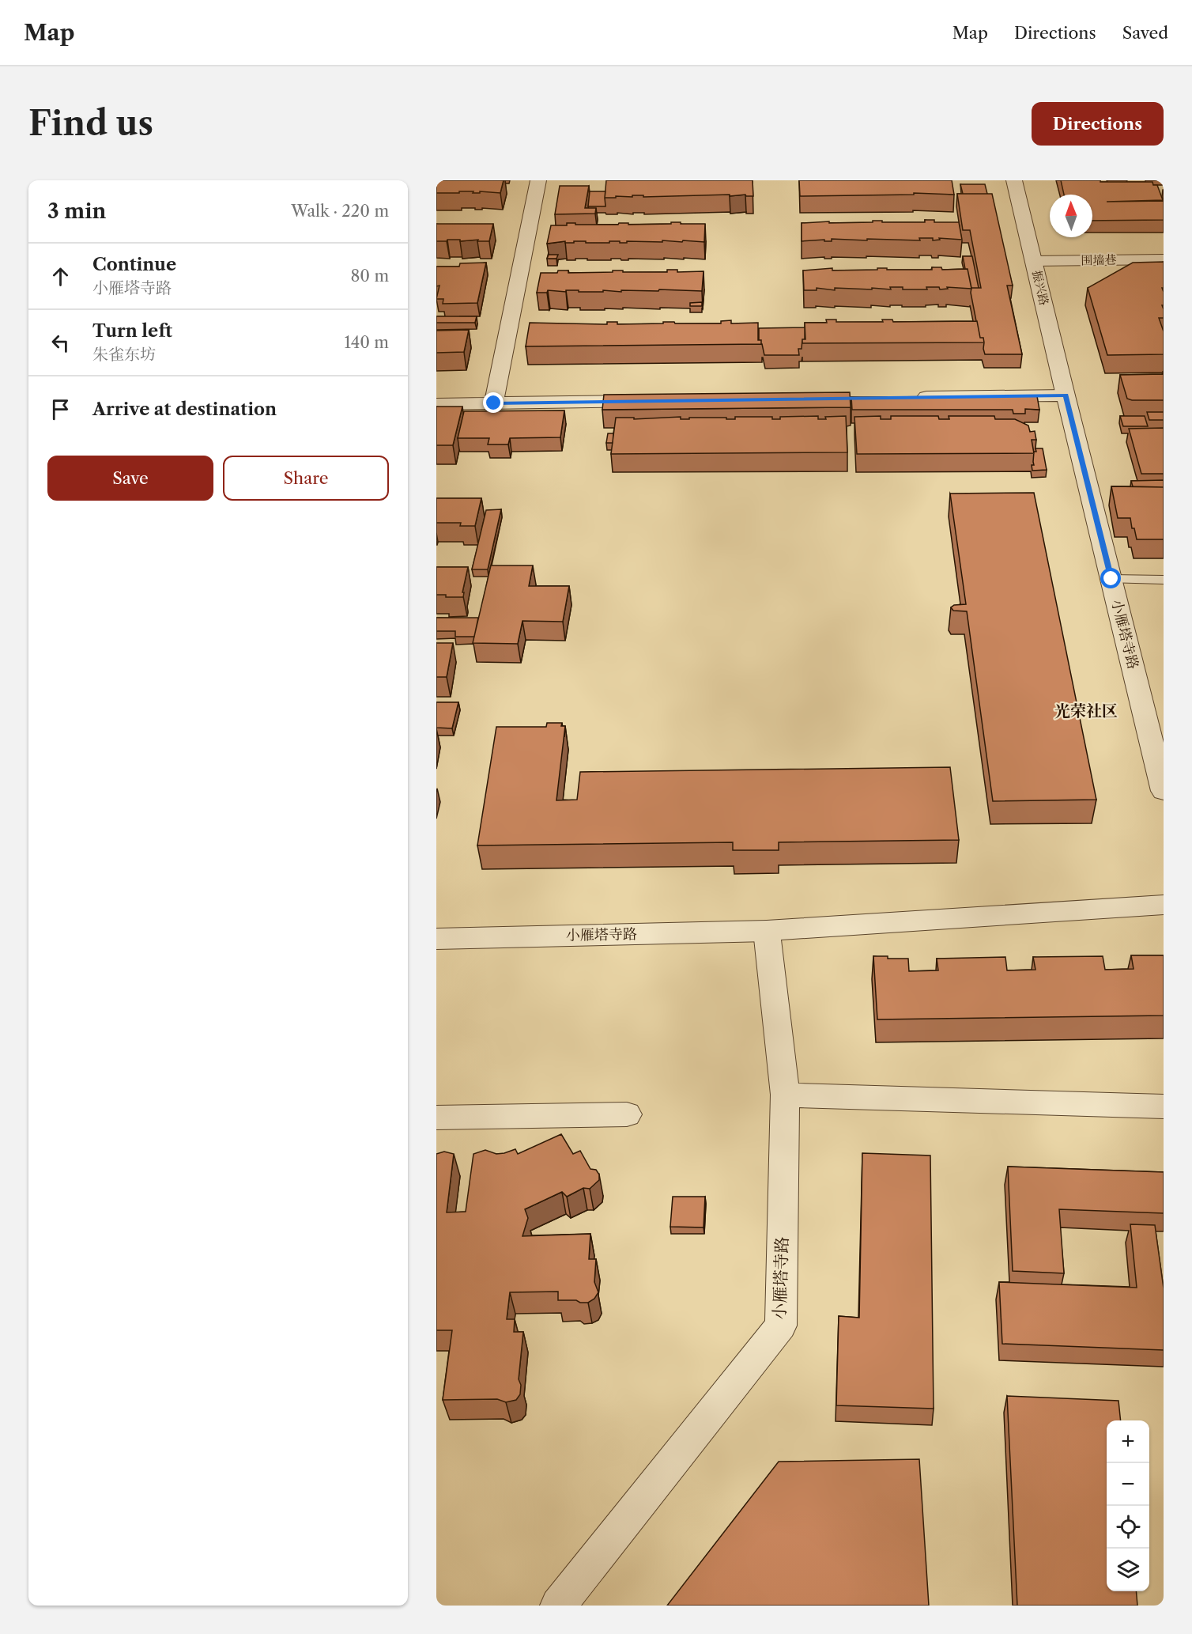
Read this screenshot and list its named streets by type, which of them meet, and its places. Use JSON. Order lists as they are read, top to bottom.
{
  "streets": {
    "street": ["围墙巷", "振兴路", "小雁塔寺路"]
  },
  "crossings": [
    ["围墙巷", "振兴路"],
    ["振兴路", "小雁塔寺路"]
  ],
  "districts": ["光荣社区"],
  "north": "top",
  "page": {
    "header": "Map",
    "nav": ["Map", "Directions", "Saved"],
    "buttons": [
      "Directions",
      ["Save", "Share"]
    ],
    "title": "Find us",
    "heading": ["3 min", "Walk · 220 m"],
    "list": [
      ["Continue", "小雁塔寺路", "80 m"],
      ["Turn left", "朱雀东坊", "140 m"],
      "Arrive at destination"
    ],
    "map_buttons": ["+", "−"]
  }
}
